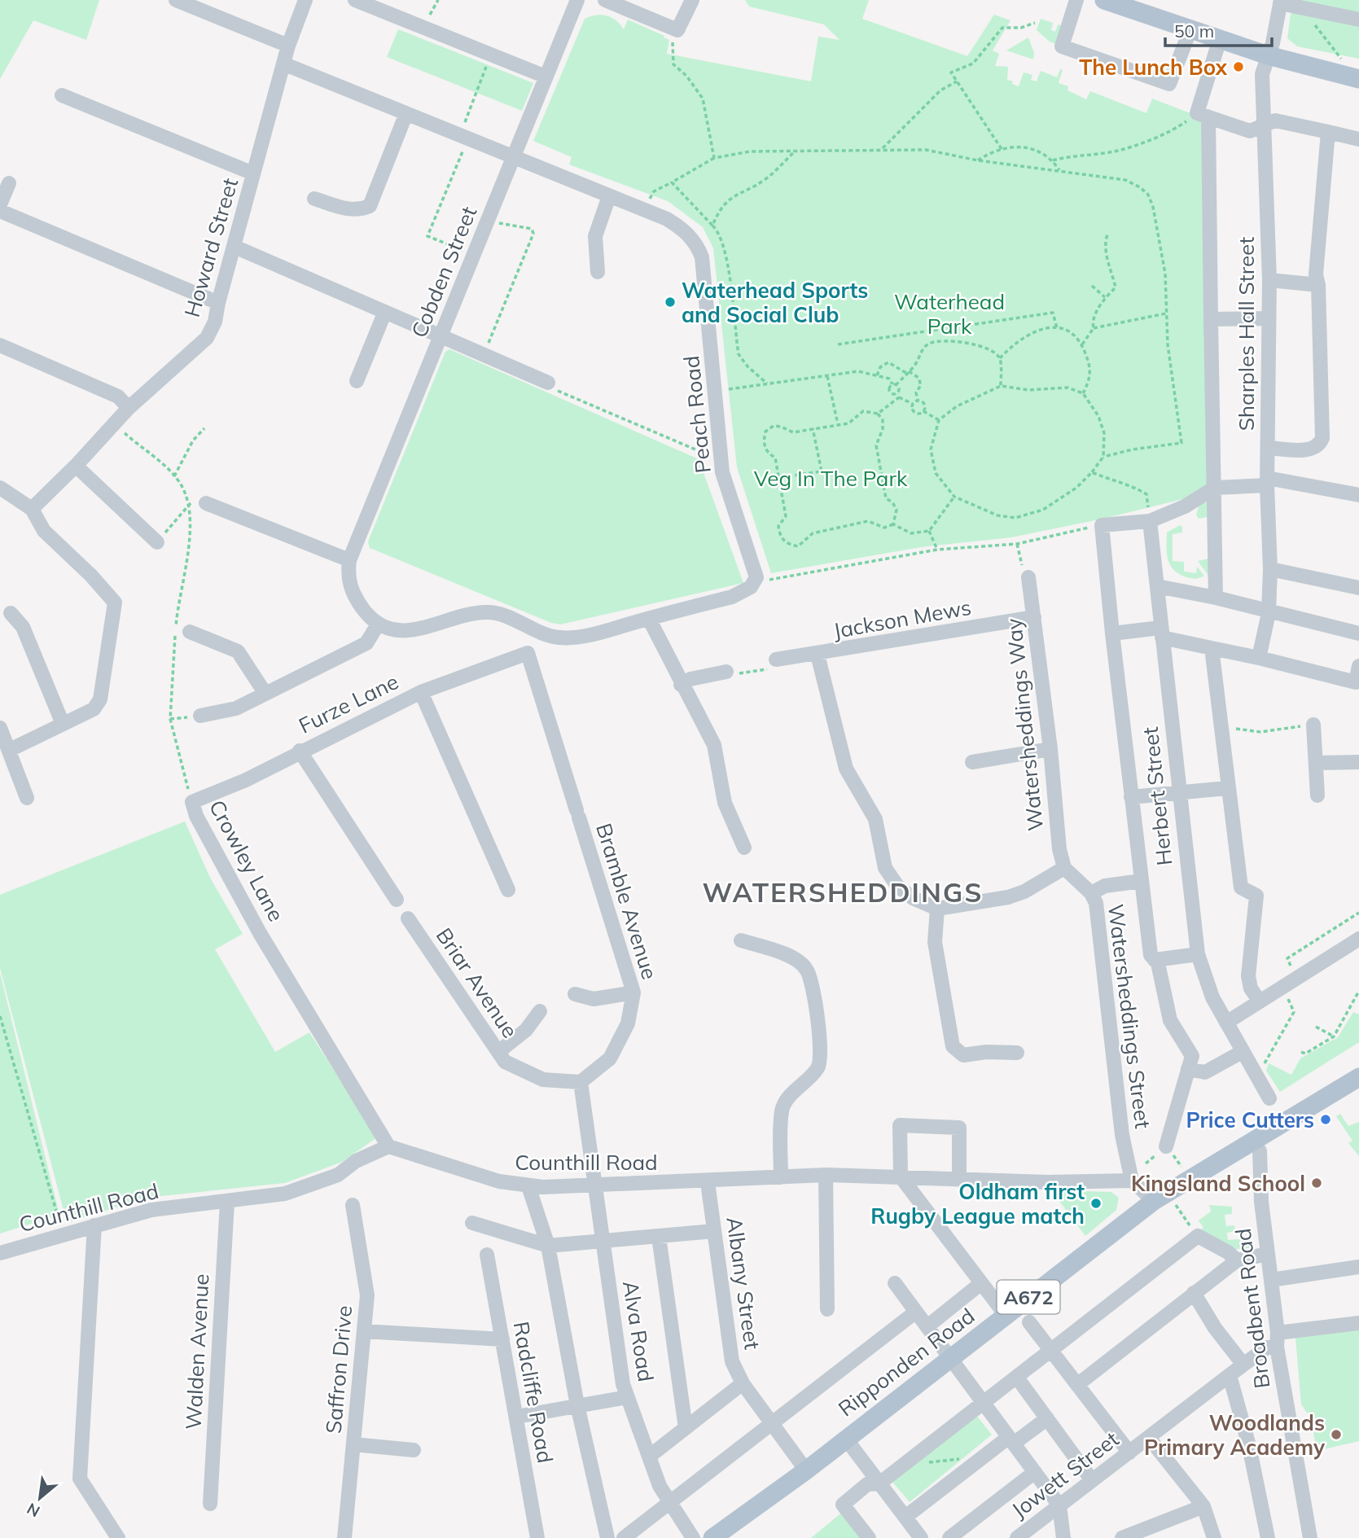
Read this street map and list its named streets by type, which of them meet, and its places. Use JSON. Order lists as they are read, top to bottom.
{
  "streets": {
    "main road": ["A672", "Ripponden Road"],
    "street": [
      "Howard Street",
      "Cobden Street",
      "Sharples Hall Street",
      "Peach Road",
      "Jackson Mews",
      "Furze Lane",
      "Watersheddings Way",
      "Herbert Street",
      "Crowley Lane",
      "Bramble Avenue",
      "Briar Avenue",
      "Watersheddings Street",
      "Counthill Road",
      "Albany Street",
      "Broadbent Road",
      "Alva Road",
      "Walden Avenue",
      "Saffron Drive",
      "Radcliffe Road",
      "Jowett Street"
    ]
  },
  "crossings": [
    ["Howard Street", "Peach Road"],
    ["Howard Street", "Crowley Lane"],
    ["Cobden Street", "Peach Road"],
    ["Jackson Mews", "Watersheddings Way"],
    ["Furze Lane", "Crowley Lane"],
    ["Furze Lane", "Bramble Avenue"],
    ["Watersheddings Way", "Watersheddings Street"],
    ["Crowley Lane", "Counthill Road"],
    ["Bramble Avenue", "Briar Avenue"],
    ["Bramble Avenue", "Alva Road"],
    ["Briar Avenue", "Alva Road"],
    ["Watersheddings Street", "Counthill Road"],
    ["Counthill Road", "Albany Street"],
    ["Counthill Road", "Alva Road"],
    ["Counthill Road", "Walden Avenue"],
    ["Albany Street", "Ripponden Road"],
    ["Broadbent Road", "Ripponden Road"],
    ["Broadbent Road", "Jowett Street"]
  ],
  "districts": ["WATERSHEDDINGS"],
  "parks": ["Waterhead Park", "Veg In The Park"],
  "places": [
    "The Lunch Box",
    "Waterhead Sports and Social Club",
    "Price Cutters",
    "Kingsland School",
    "Oldham first Rugby League match",
    "Woodlands Primary Academy"
  ],
  "scale_bar": "50 m",
  "north": "bottom left"
}
